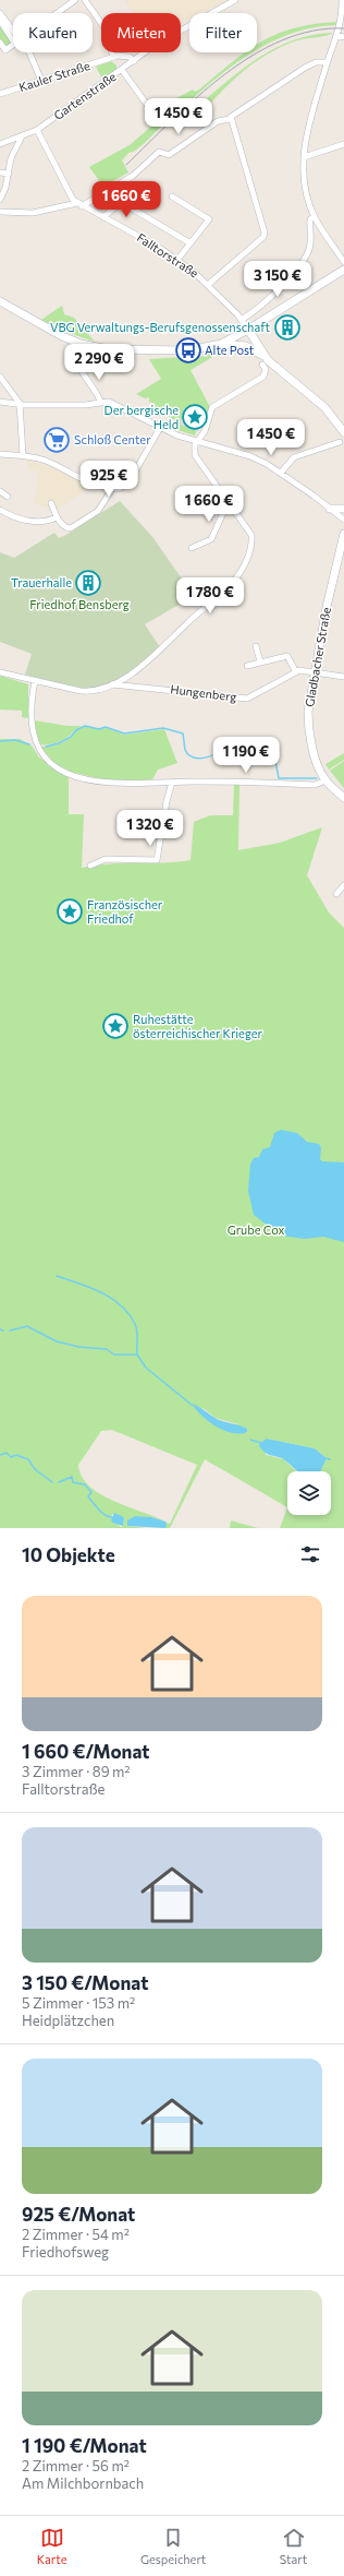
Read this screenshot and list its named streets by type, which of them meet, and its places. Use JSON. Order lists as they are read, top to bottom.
{
  "streets": {
    "main road": ["Gladbacher Straße"],
    "street": [
      "Kauler Straße",
      "Gartenstraße",
      "Falltorstraße",
      "Hungenberg"
    ]
  },
  "crossings": [
    ["Kauler Straße", "Gartenstraße"],
    ["Gartenstraße", "Falltorstraße"],
    ["Gladbacher Straße", "Hungenberg"]
  ],
  "parks": ["Friedhof Bensberg", "Grube Cox"],
  "places": {
    "building": ["VBG Verwaltungs-Berufsgenossenschaft", "Trauerhalle"],
    "bus stop": ["Alte Post"],
    "place": ["Der bergische Held", "Französischer Friedhof", "Ruhestätte österreichischer Krieger"],
    "supermarket": ["Schloß Center"]
  },
  "page": {
    "chip": ["Kaufen", "Mieten", "Filter"],
    "price": [
      "1 450 €",
      "1 660 €",
      "3 150 €",
      "2 290 €",
      "1 450 €",
      "925 €",
      "1 660 €",
      "1 780 €",
      "1 190 €",
      "1 320 €"
    ],
    "heading": "10 Objekte",
    "list": [
      {
        "name": "1 660 €/Monat",
        "note": "3 Zimmer · 89 m² · Falltorstraße"
      },
      {
        "name": "3 150 €/Monat",
        "note": "5 Zimmer · 153 m² · Heidplätzchen"
      },
      {
        "name": "925 €/Monat",
        "note": "2 Zimmer · 54 m² · Friedhofsweg"
      },
      {
        "name": "1 190 €/Monat",
        "note": "2 Zimmer · 56 m² · Am Milchbornbach"
      }
    ],
    "tabs": ["Karte", "Gespeichert", "Start"]
  }
}
